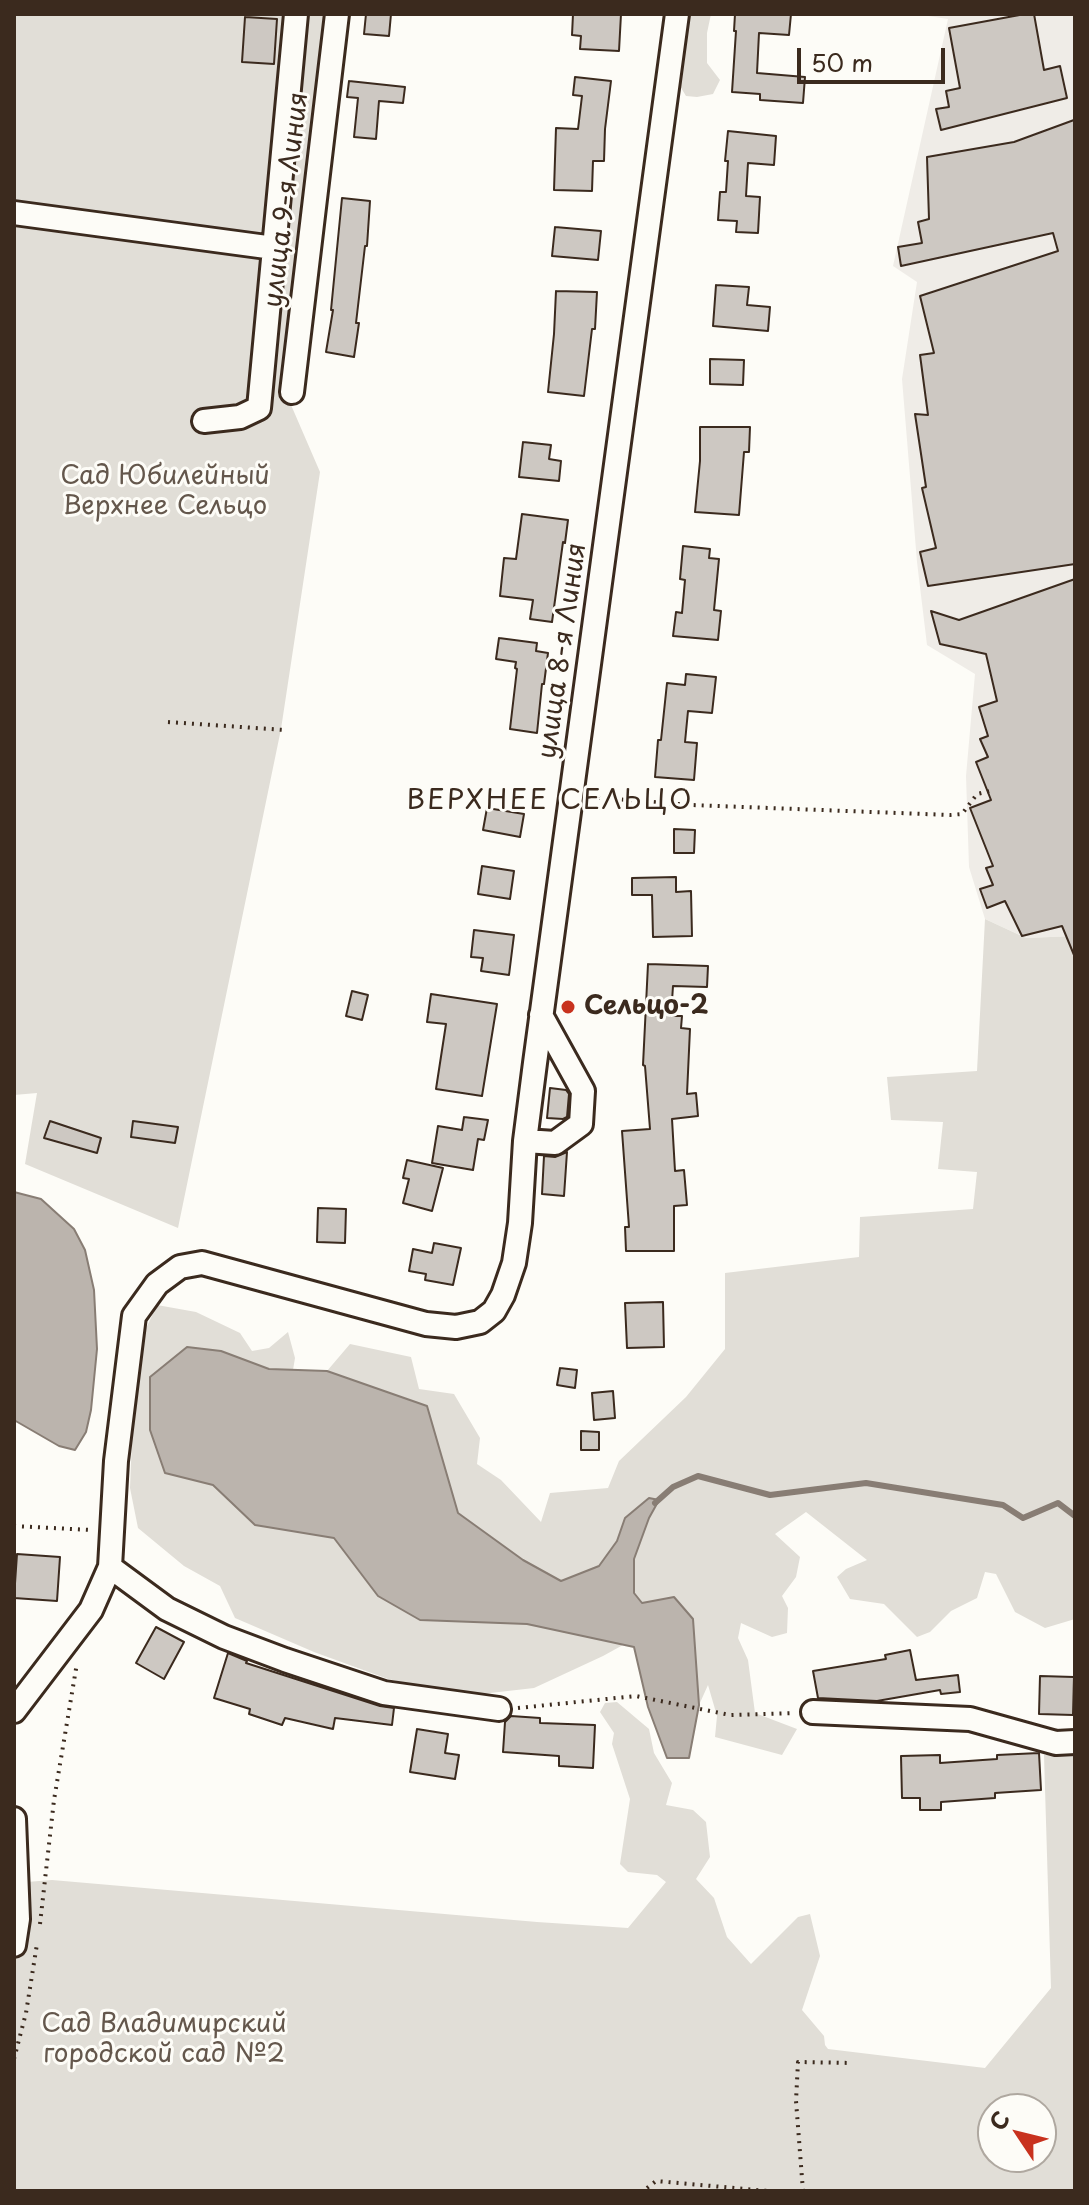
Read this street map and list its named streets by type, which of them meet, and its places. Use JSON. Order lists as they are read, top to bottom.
{
  "streets": {
    "street": ["улица 9-я Линия", "улица 8-я Линия"]
  },
  "districts": ["ВЕРХНЕЕ СЕЛЬЦО"],
  "parks": ["Сад Юбилейный Верхнее Сельцо", "Сад Владимирский городской сад №2"],
  "places": ["Сельцо-2"],
  "scale_bar": "50 m",
  "north": "top left"
}
